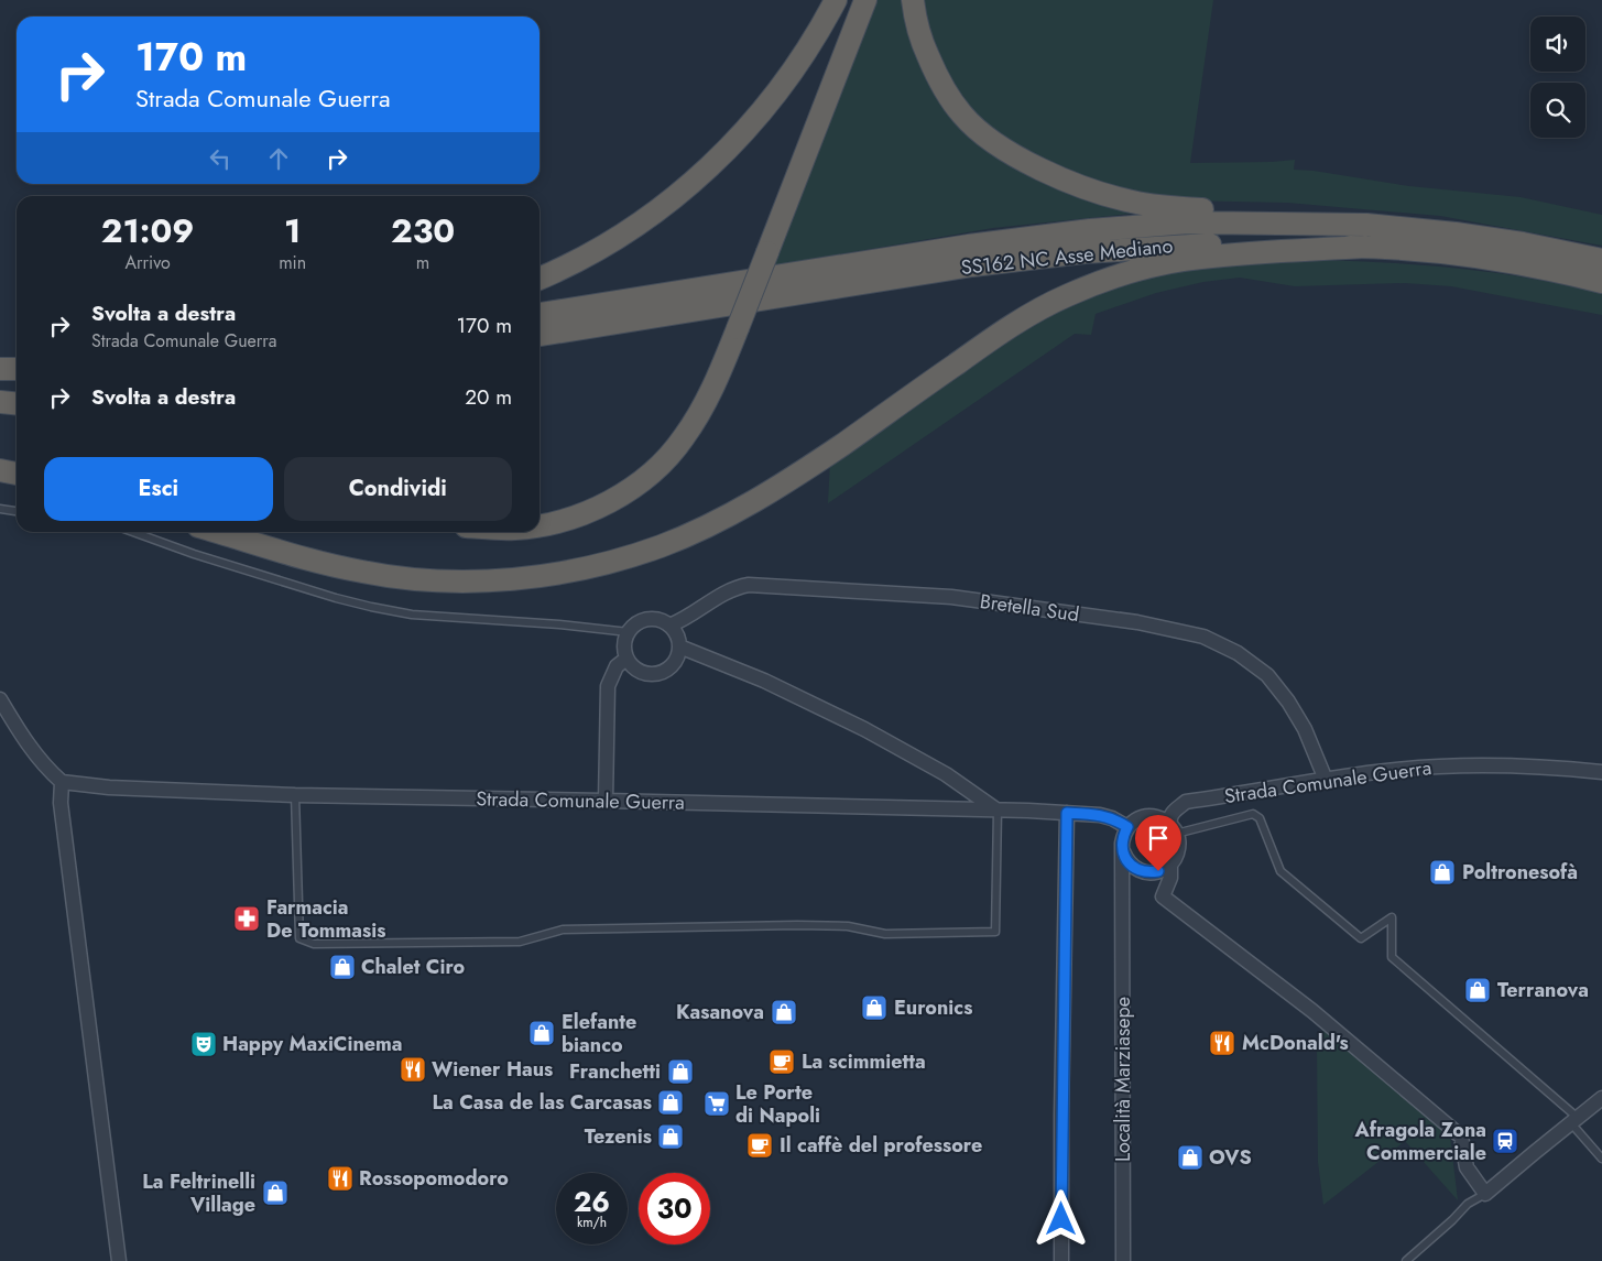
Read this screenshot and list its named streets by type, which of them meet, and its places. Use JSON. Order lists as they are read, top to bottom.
{
  "streets": {
    "highway": ["SS162 NC Asse Mediano"],
    "street": ["Bretella Sud", "Strada Comunale Guerra", "Località Marziasepe"]
  },
  "crossings": [
    ["Bretella Sud", "Strada Comunale Guerra"],
    ["Strada Comunale Guerra", "Località Marziasepe"]
  ],
  "places": {
    "shop": [
      "Poltronesofà",
      "Chalet Ciro",
      "Terranova",
      "Euronics",
      "Kasanova",
      "Elefante bianco",
      "Franchetti",
      "La Casa de las Carcasas",
      "Tezenis",
      "OVS",
      "La Feltrinelli Village"
    ],
    "pharmacy": ["Farmacia De Tommasis"],
    "restaurant": ["McDonald's", "Wiener Haus", "Rossopomodoro"],
    "theatre": ["Happy MaxiCinema"],
    "cafe": ["La scimmietta", "Il caffè del professore"],
    "supermarket": ["Le Porte di Napoli"],
    "station": ["Afragola Zona Commerciale"]
  },
  "page": {
    "turn": ["170 m", "Strada Comunale Guerra"],
    "eta": [
      "21:09",
      "Arrivo",
      "1",
      "min",
      "230",
      "m"
    ],
    "list": [
      {
        "name": "Svolta a destra",
        "note": "Strada Comunale Guerra",
        "value": "170 m"
      },
      {
        "name": "Svolta a destra",
        "value": "20 m"
      }
    ],
    "buttons": ["Esci", "Condividi"],
    "speed": "26 km/h",
    "limit": "30"
  }
}
